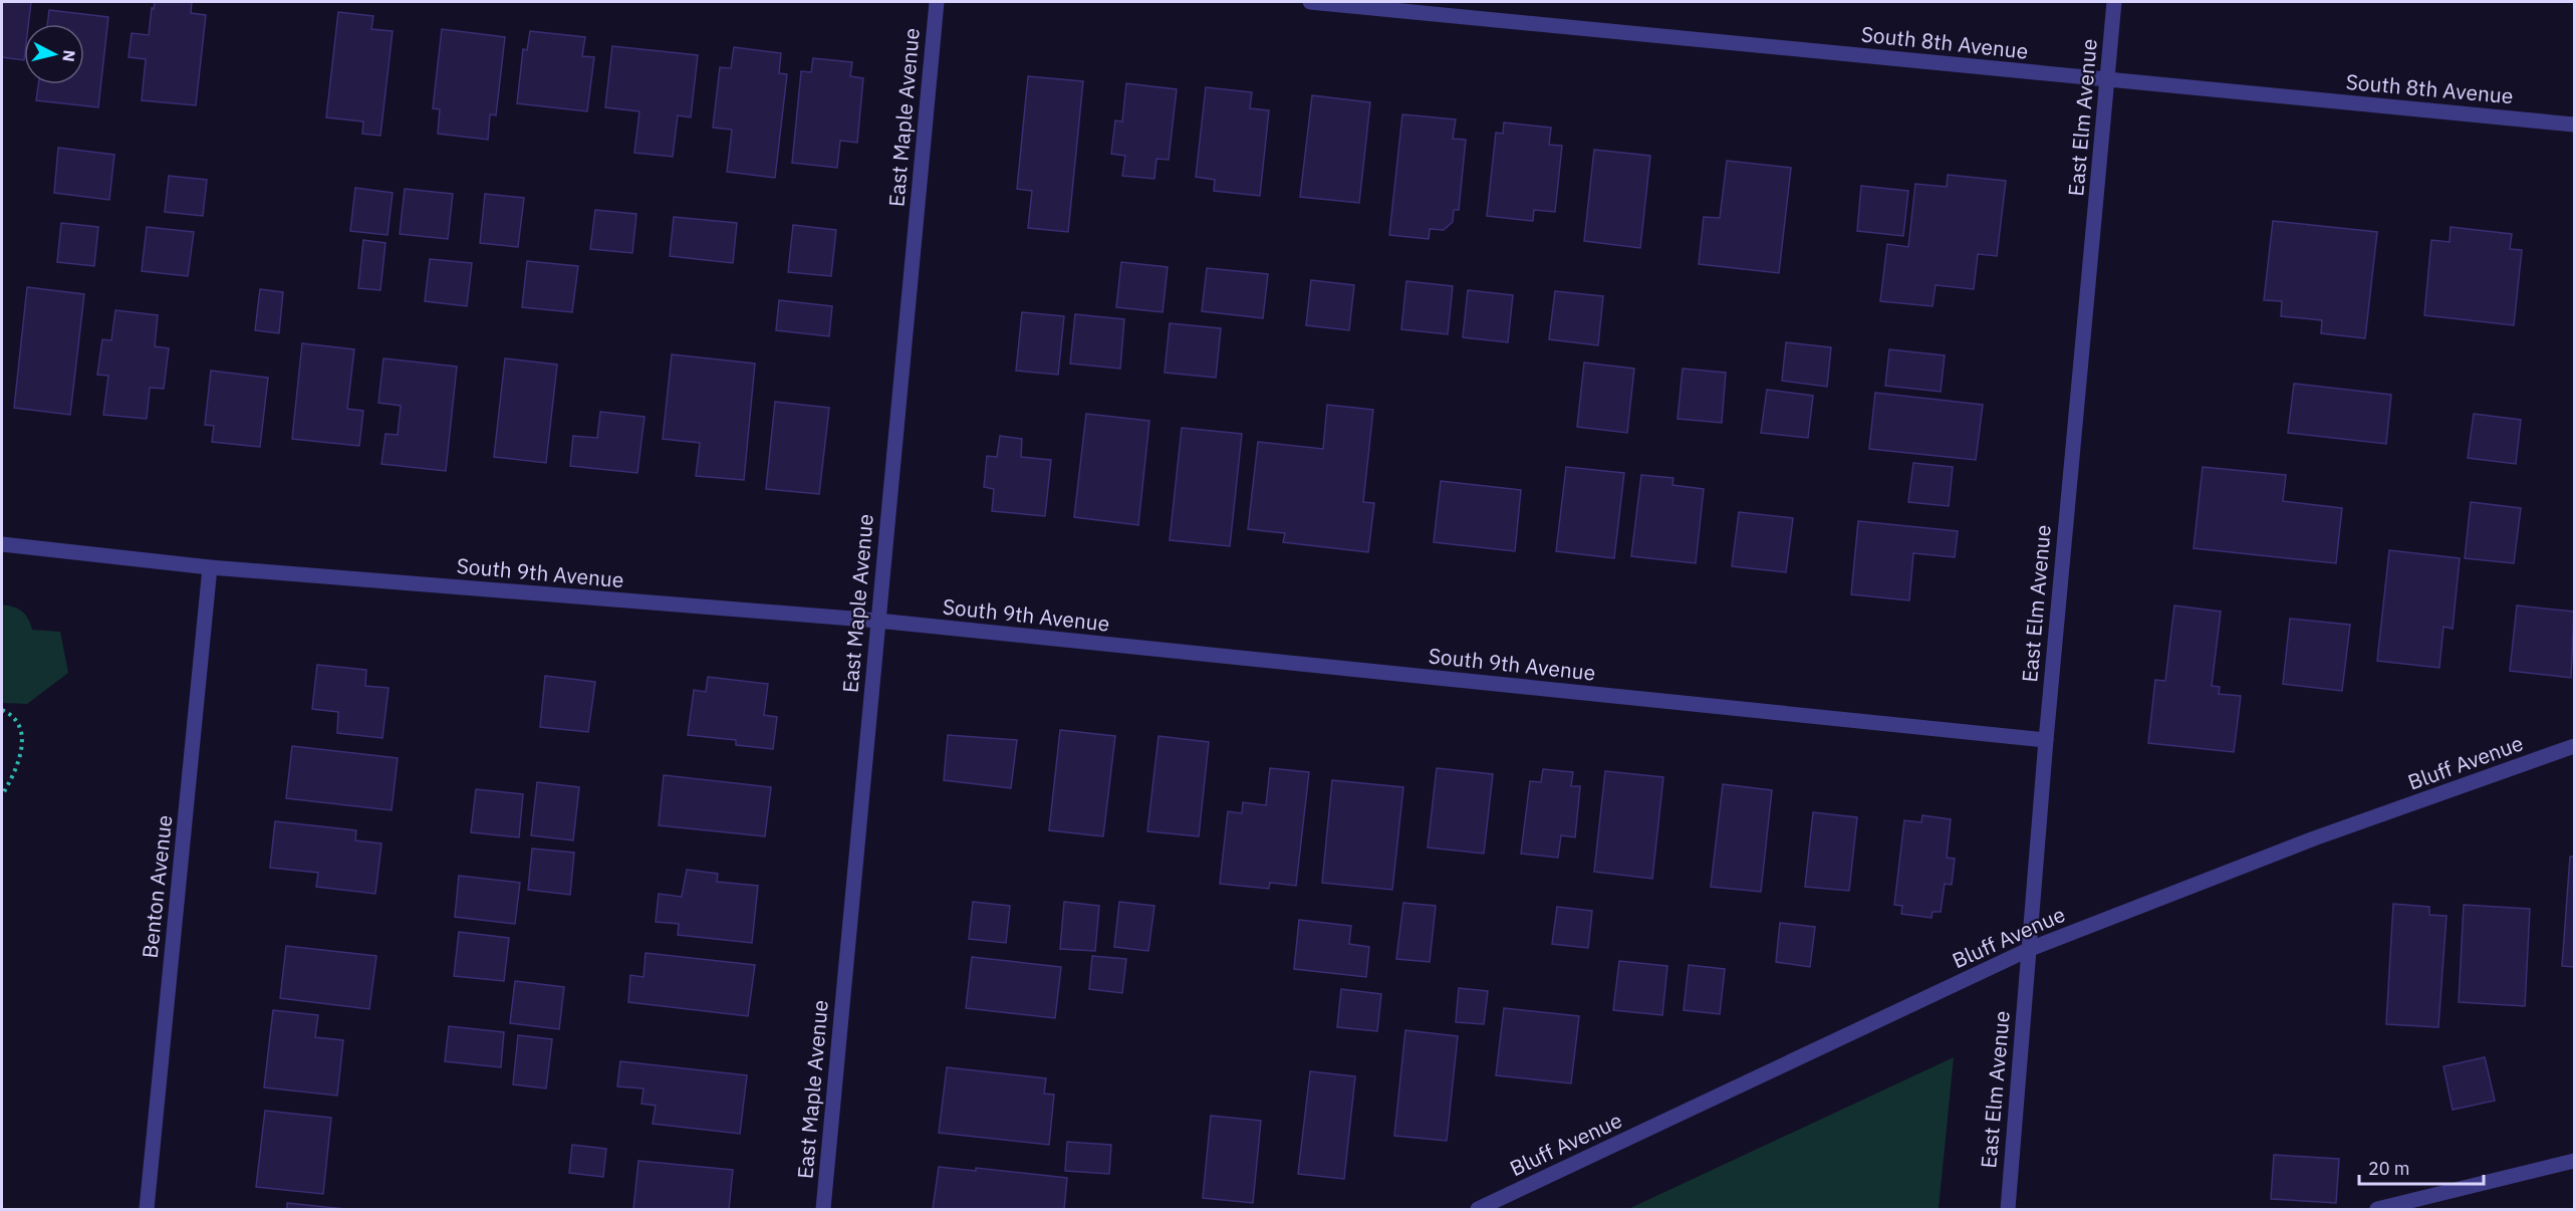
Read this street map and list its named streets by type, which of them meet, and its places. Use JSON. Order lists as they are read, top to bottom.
{
  "streets": {
    "street": [
      "South 8th Avenue",
      "East Maple Avenue",
      "East Elm Avenue",
      "South 9th Avenue",
      "Bluff Avenue",
      "Benton Avenue"
    ]
  },
  "crossings": [
    ["South 8th Avenue", "East Elm Avenue"],
    ["East Maple Avenue", "South 9th Avenue"],
    ["East Elm Avenue", "South 9th Avenue"],
    ["East Elm Avenue", "Bluff Avenue"],
    ["South 9th Avenue", "Benton Avenue"]
  ],
  "scale_bar": "20 m",
  "north": "right"
}
